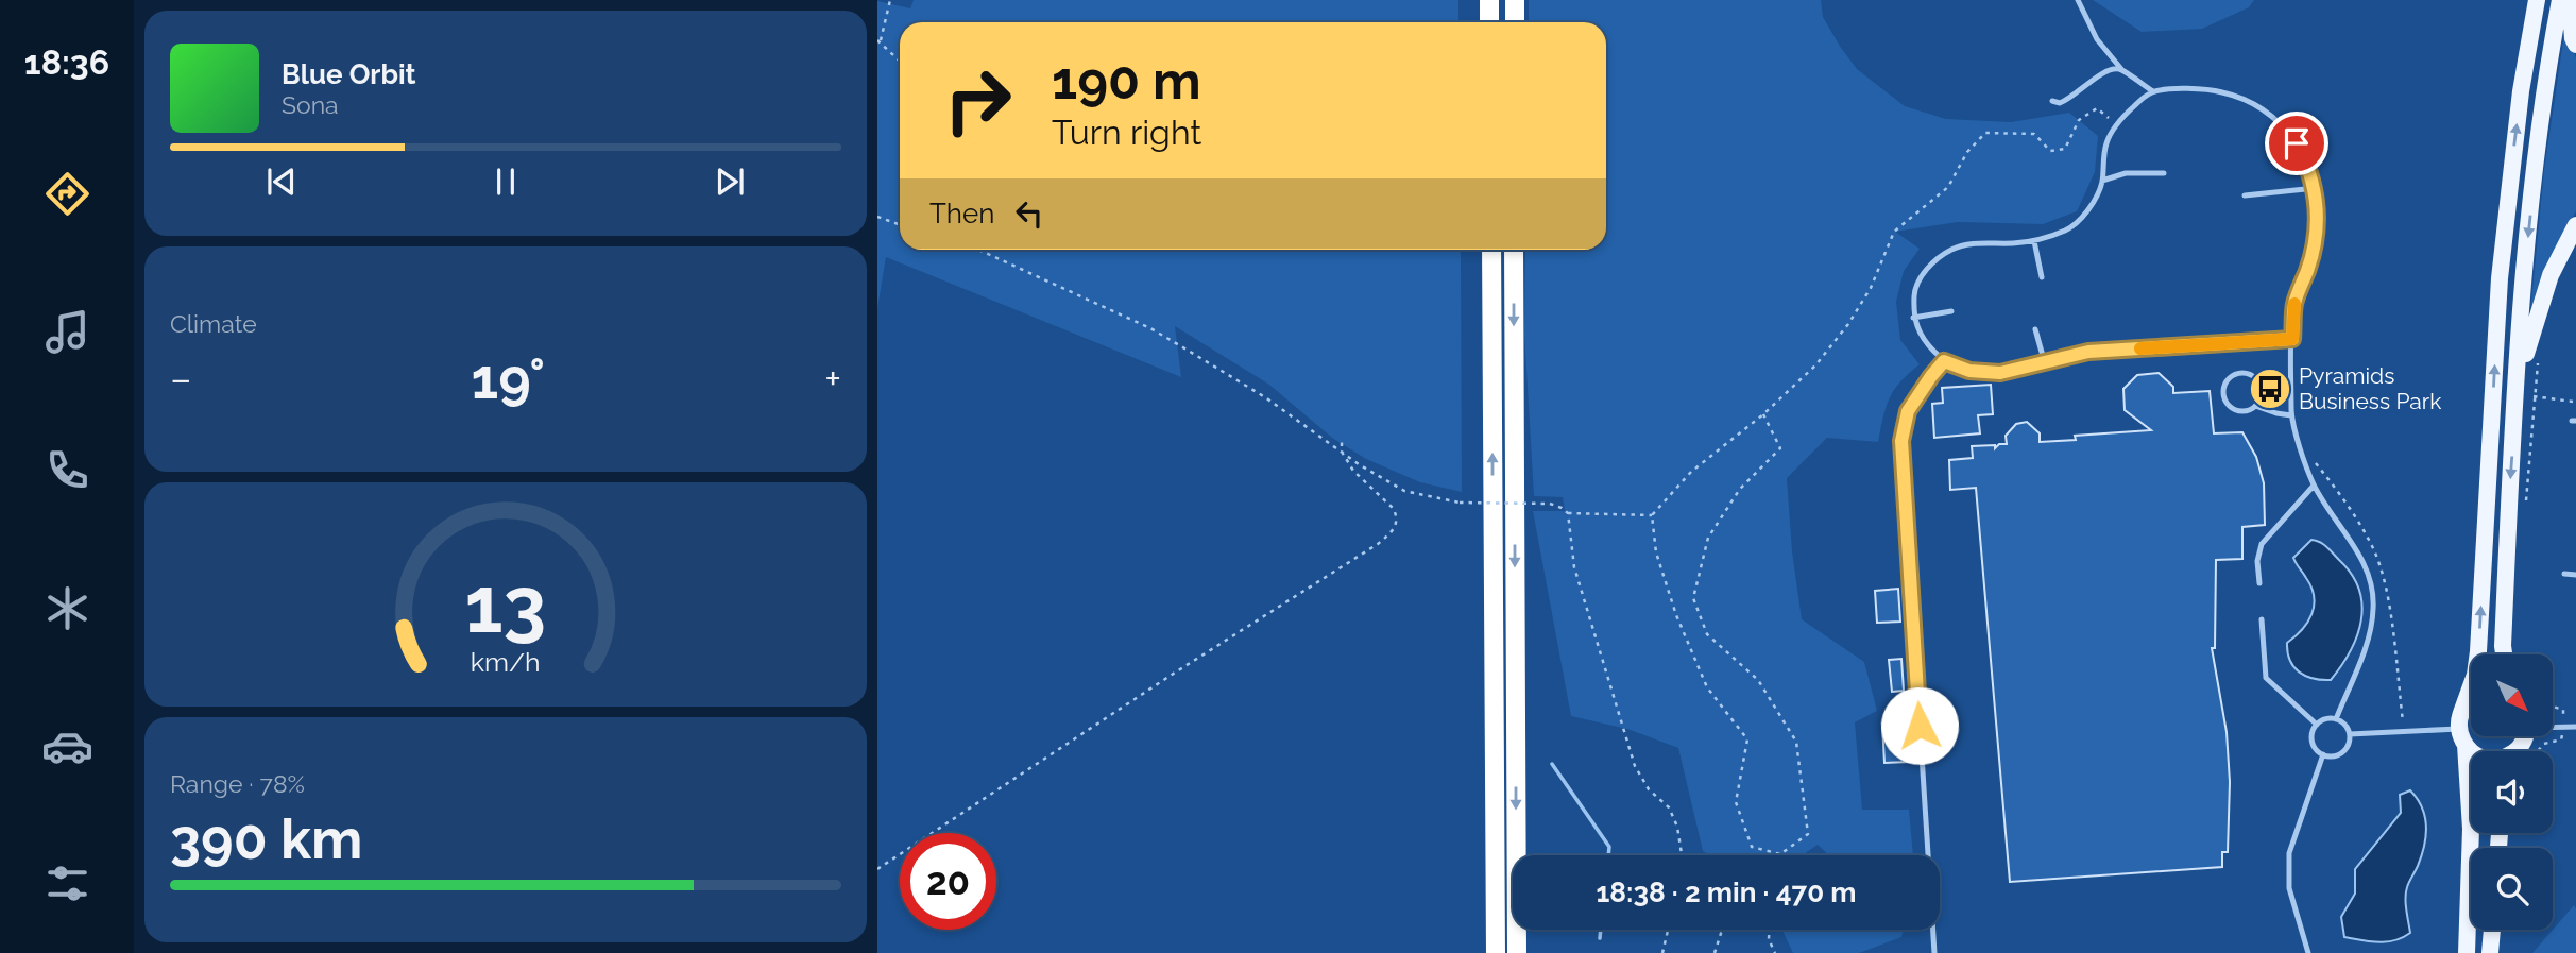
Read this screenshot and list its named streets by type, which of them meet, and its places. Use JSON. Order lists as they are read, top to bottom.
{
  "places": {
    "bus stop": ["Pyramids Business Park"]
  },
  "north": "bottom right",
  "page": {
    "tabs": "18:36",
    "turn": ["190 m", "Turn right"],
    "song": ["Blue Orbit", "Sona"],
    "then": "Then",
    "tile": [
      "Climate",
      ["Range · 78%", "390 km"]
    ],
    "heat": ["−", "19°", "+"],
    "limit": "20",
    "trip": "18:38 · 2 min · 470 m",
    "gauge": ["13", "km/h"]
  }
}
